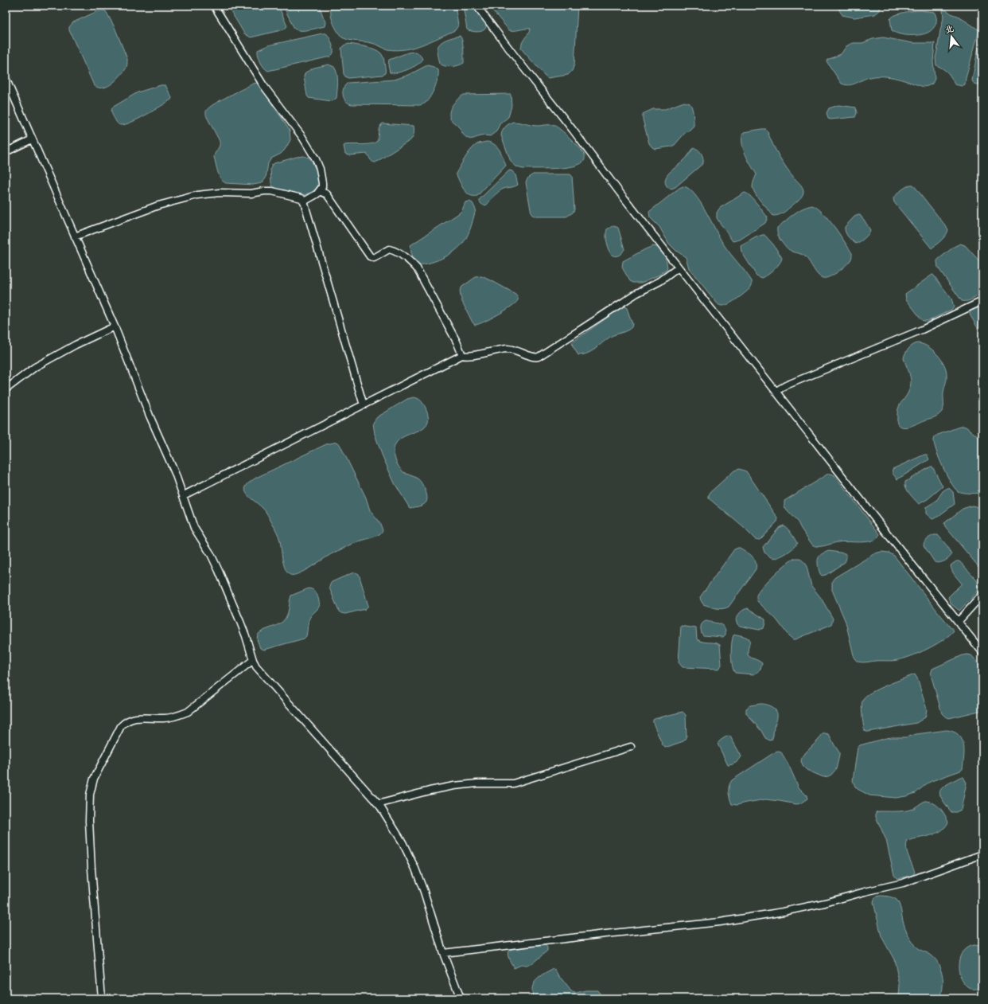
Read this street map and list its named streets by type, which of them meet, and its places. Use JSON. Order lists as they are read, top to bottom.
{
  "north": "top"
}
